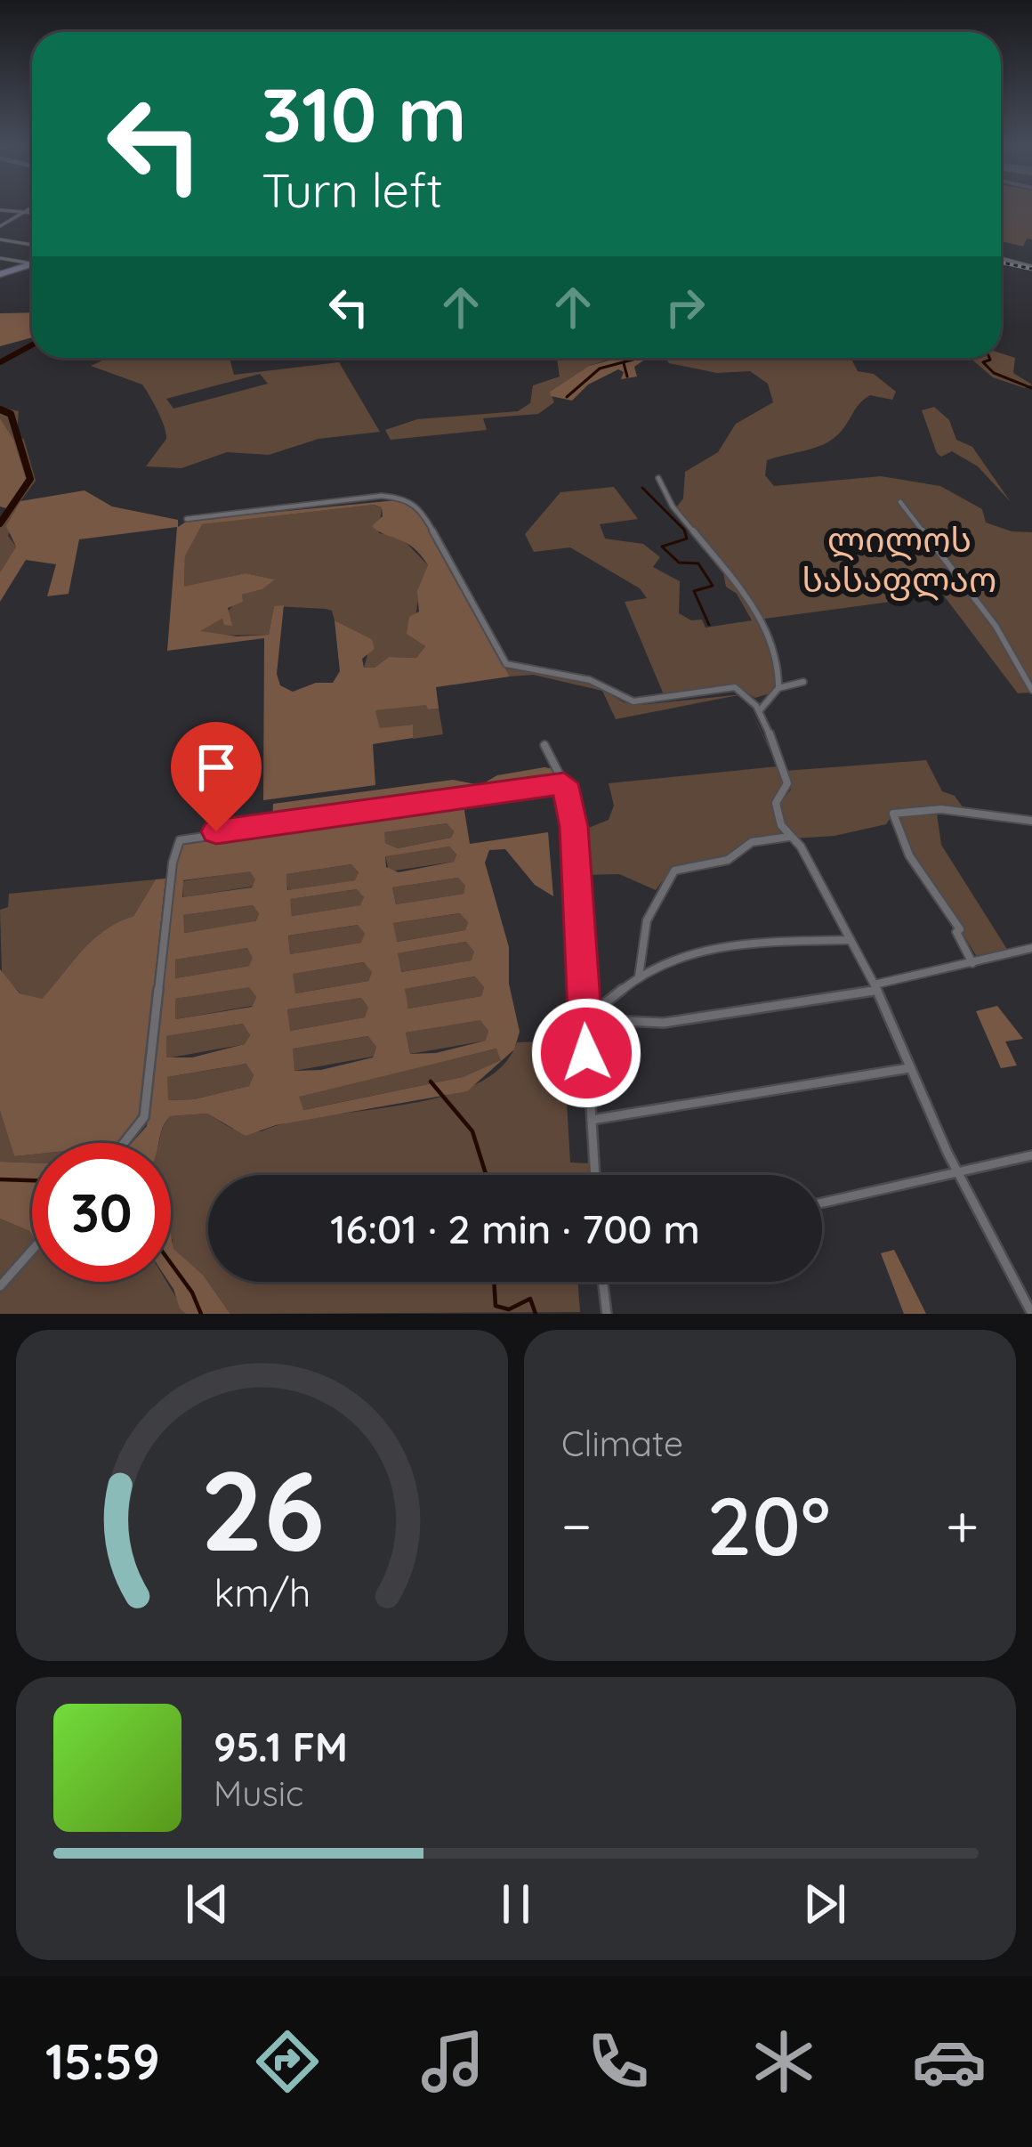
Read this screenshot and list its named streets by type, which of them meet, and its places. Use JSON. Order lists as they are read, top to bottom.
{
  "parks": ["ლილოს სასაფლაო"],
  "page": {
    "turn": ["310 m", "Turn left"],
    "limit": "30",
    "trip": "16:01 · 2 min · 700 m",
    "tile": "Climate",
    "heat": ["−", "20°", "+"],
    "song": ["95.1 FM", "Music"],
    "tabs": "15:59",
    "gauge": ["26", "km/h"]
  }
}
